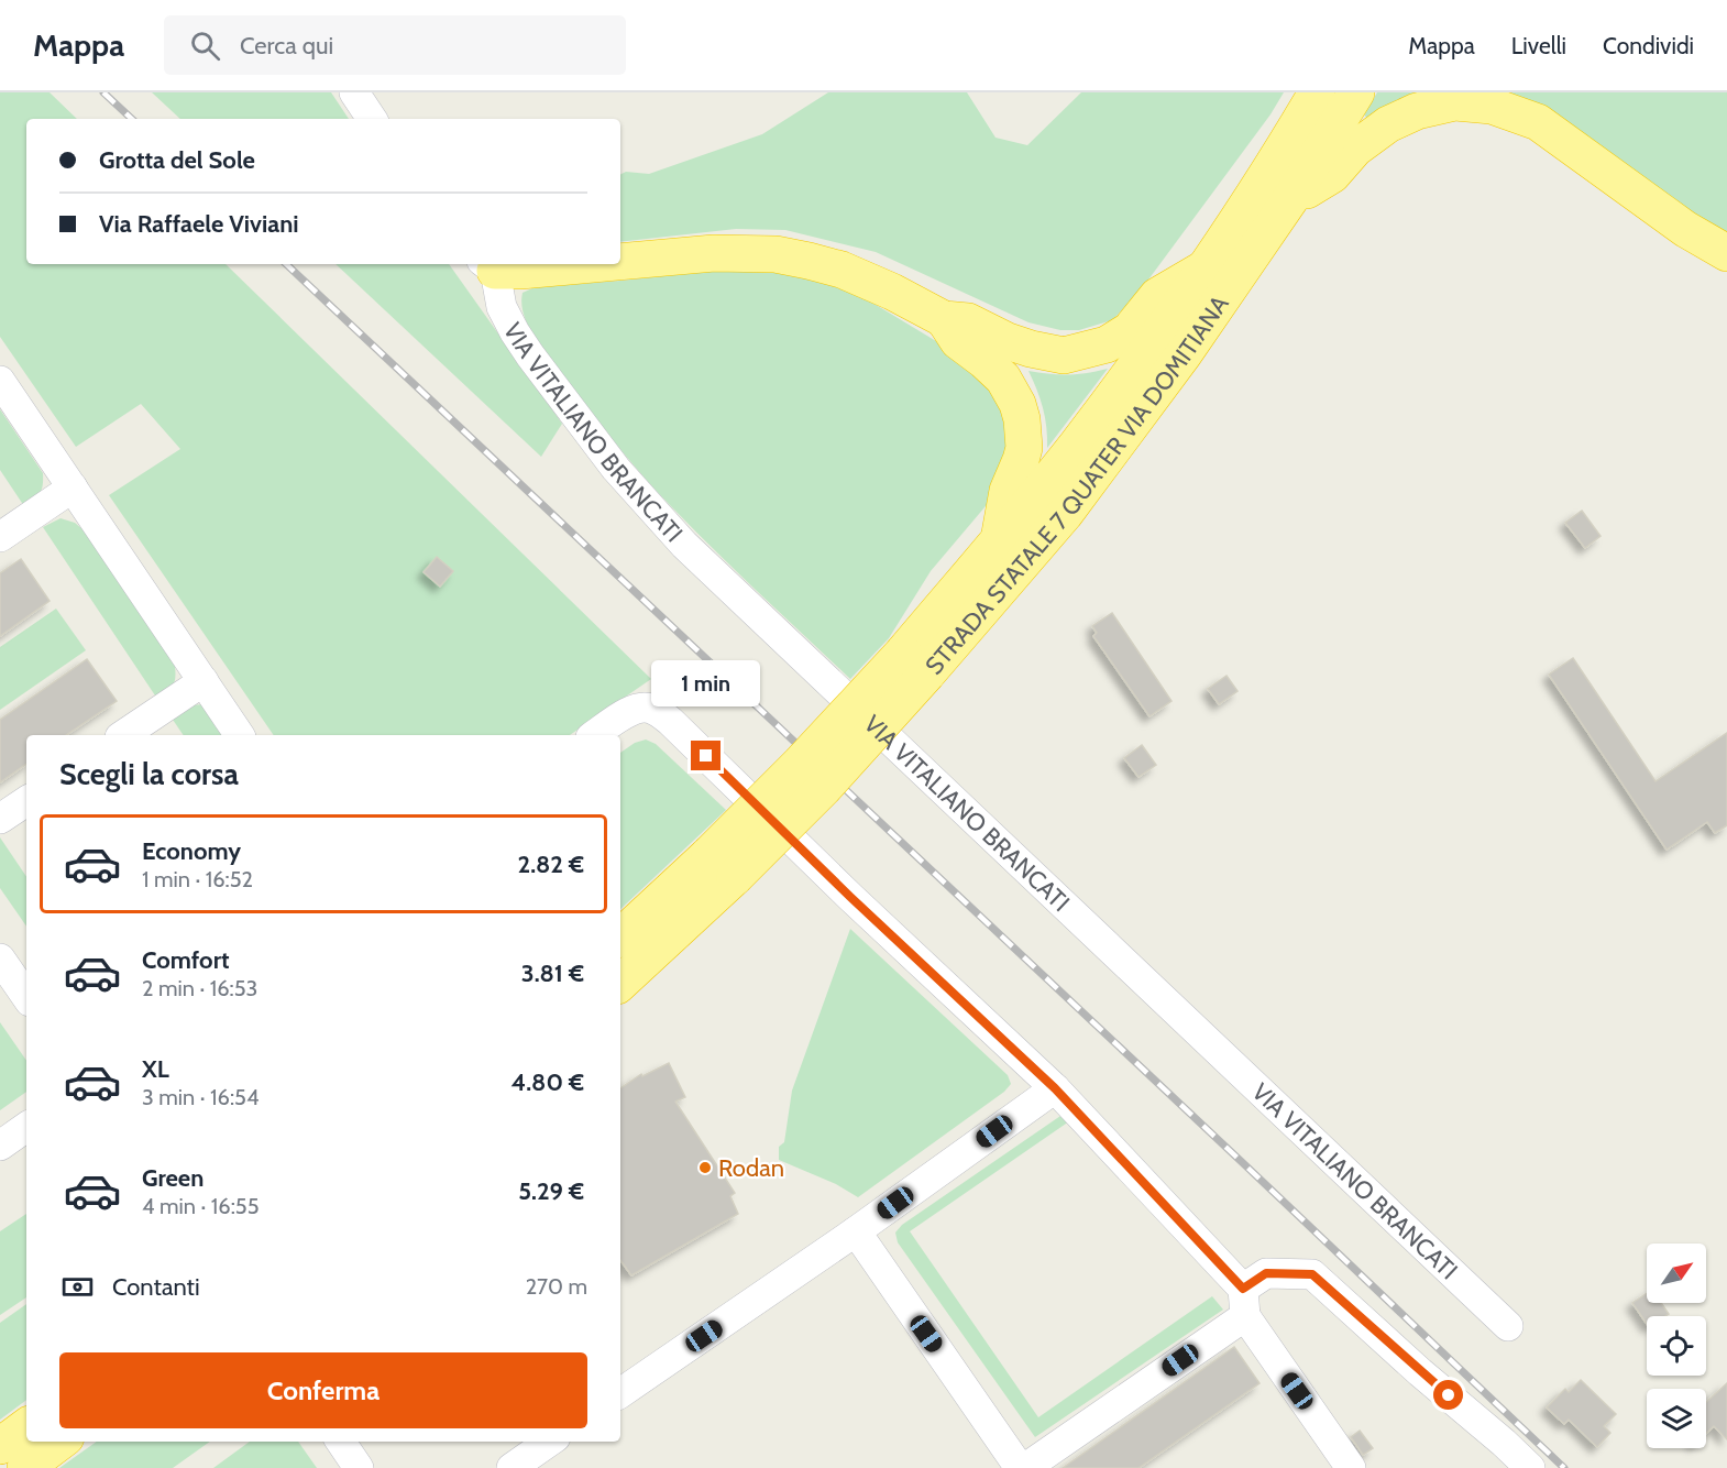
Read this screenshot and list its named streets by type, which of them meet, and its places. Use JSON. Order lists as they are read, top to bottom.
{
  "streets": {
    "highway": ["STRADA STATALE 7 QUATER VIA DOMITIANA"],
    "street": ["VIA VITALIANO BRANCATI"]
  },
  "places": ["Rodan"],
  "north": "top right",
  "page": {
    "header": "Mappa",
    "search": "Cerca qui",
    "nav": ["Mappa", "Livelli", "Condividi"],
    "banner": ["Grotta del Sole", "Via Raffaele Viviani"],
    "bubble": "1 min",
    "heading": "Scegli la corsa",
    "list": [
      {
        "name": "Economy",
        "note": "1 min · 16:52",
        "value": "2.82 €"
      },
      {
        "name": "Comfort",
        "note": "2 min · 16:53",
        "value": "3.81 €"
      },
      {
        "name": "XL",
        "note": "3 min · 16:54",
        "value": "4.80 €"
      },
      {
        "name": "Green",
        "note": "4 min · 16:55",
        "value": "5.29 €"
      }
    ],
    "pay": ["Contanti", "270 m"],
    "buttons": "Conferma"
  }
}
